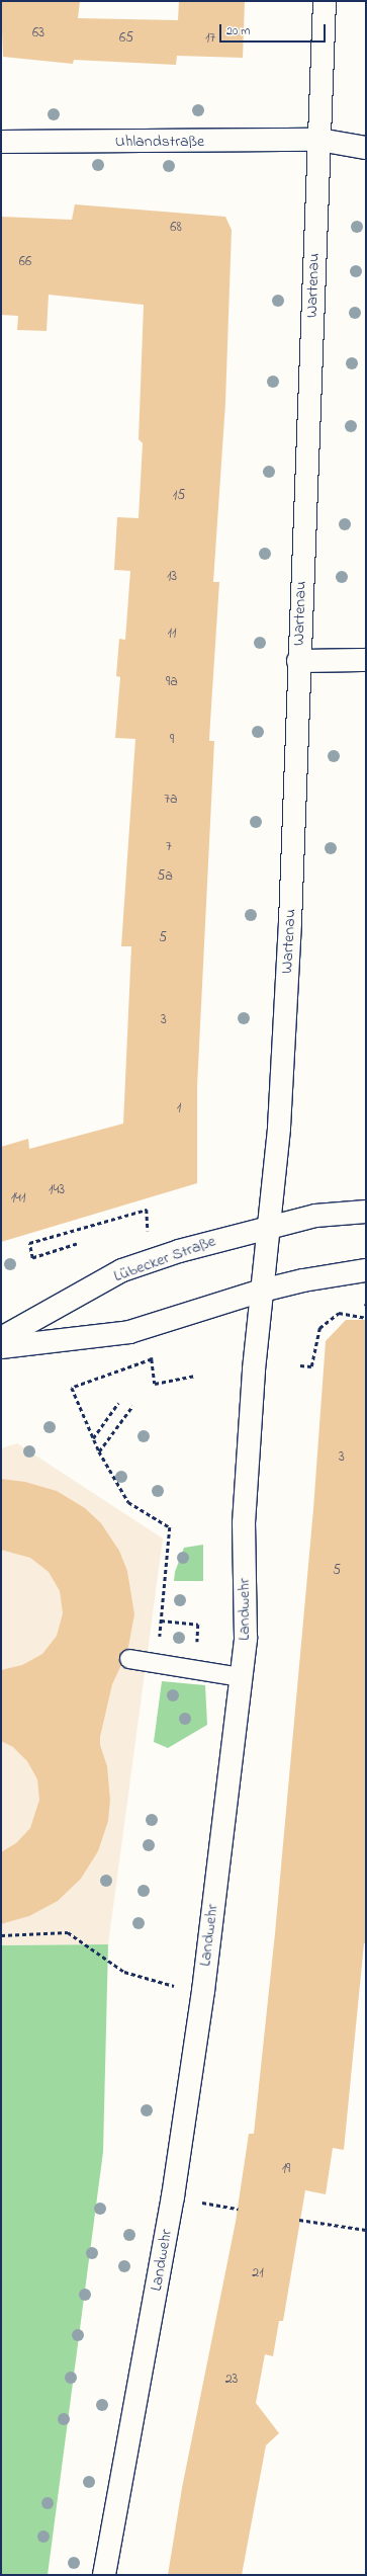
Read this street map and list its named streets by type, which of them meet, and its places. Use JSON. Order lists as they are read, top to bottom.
{
  "streets": {
    "main road": [
      "Uhlandstraße",
      "Wartenau",
      "Lübecker Straße",
      "Landwehr"
    ]
  },
  "crossings": [
    ["Uhlandstraße", "Wartenau"],
    ["Wartenau", "Lübecker Straße"],
    ["Wartenau", "Landwehr"]
  ],
  "house_numbers": [
    "63",
    "65",
    "17",
    "68",
    "66",
    "15",
    "13",
    "11",
    "9a",
    "9",
    "7a",
    "7",
    "5a",
    "5",
    "3",
    "1",
    "143",
    "141",
    "3",
    "5",
    "19",
    "21",
    "23"
  ],
  "scale_bar": "20 m"
}
